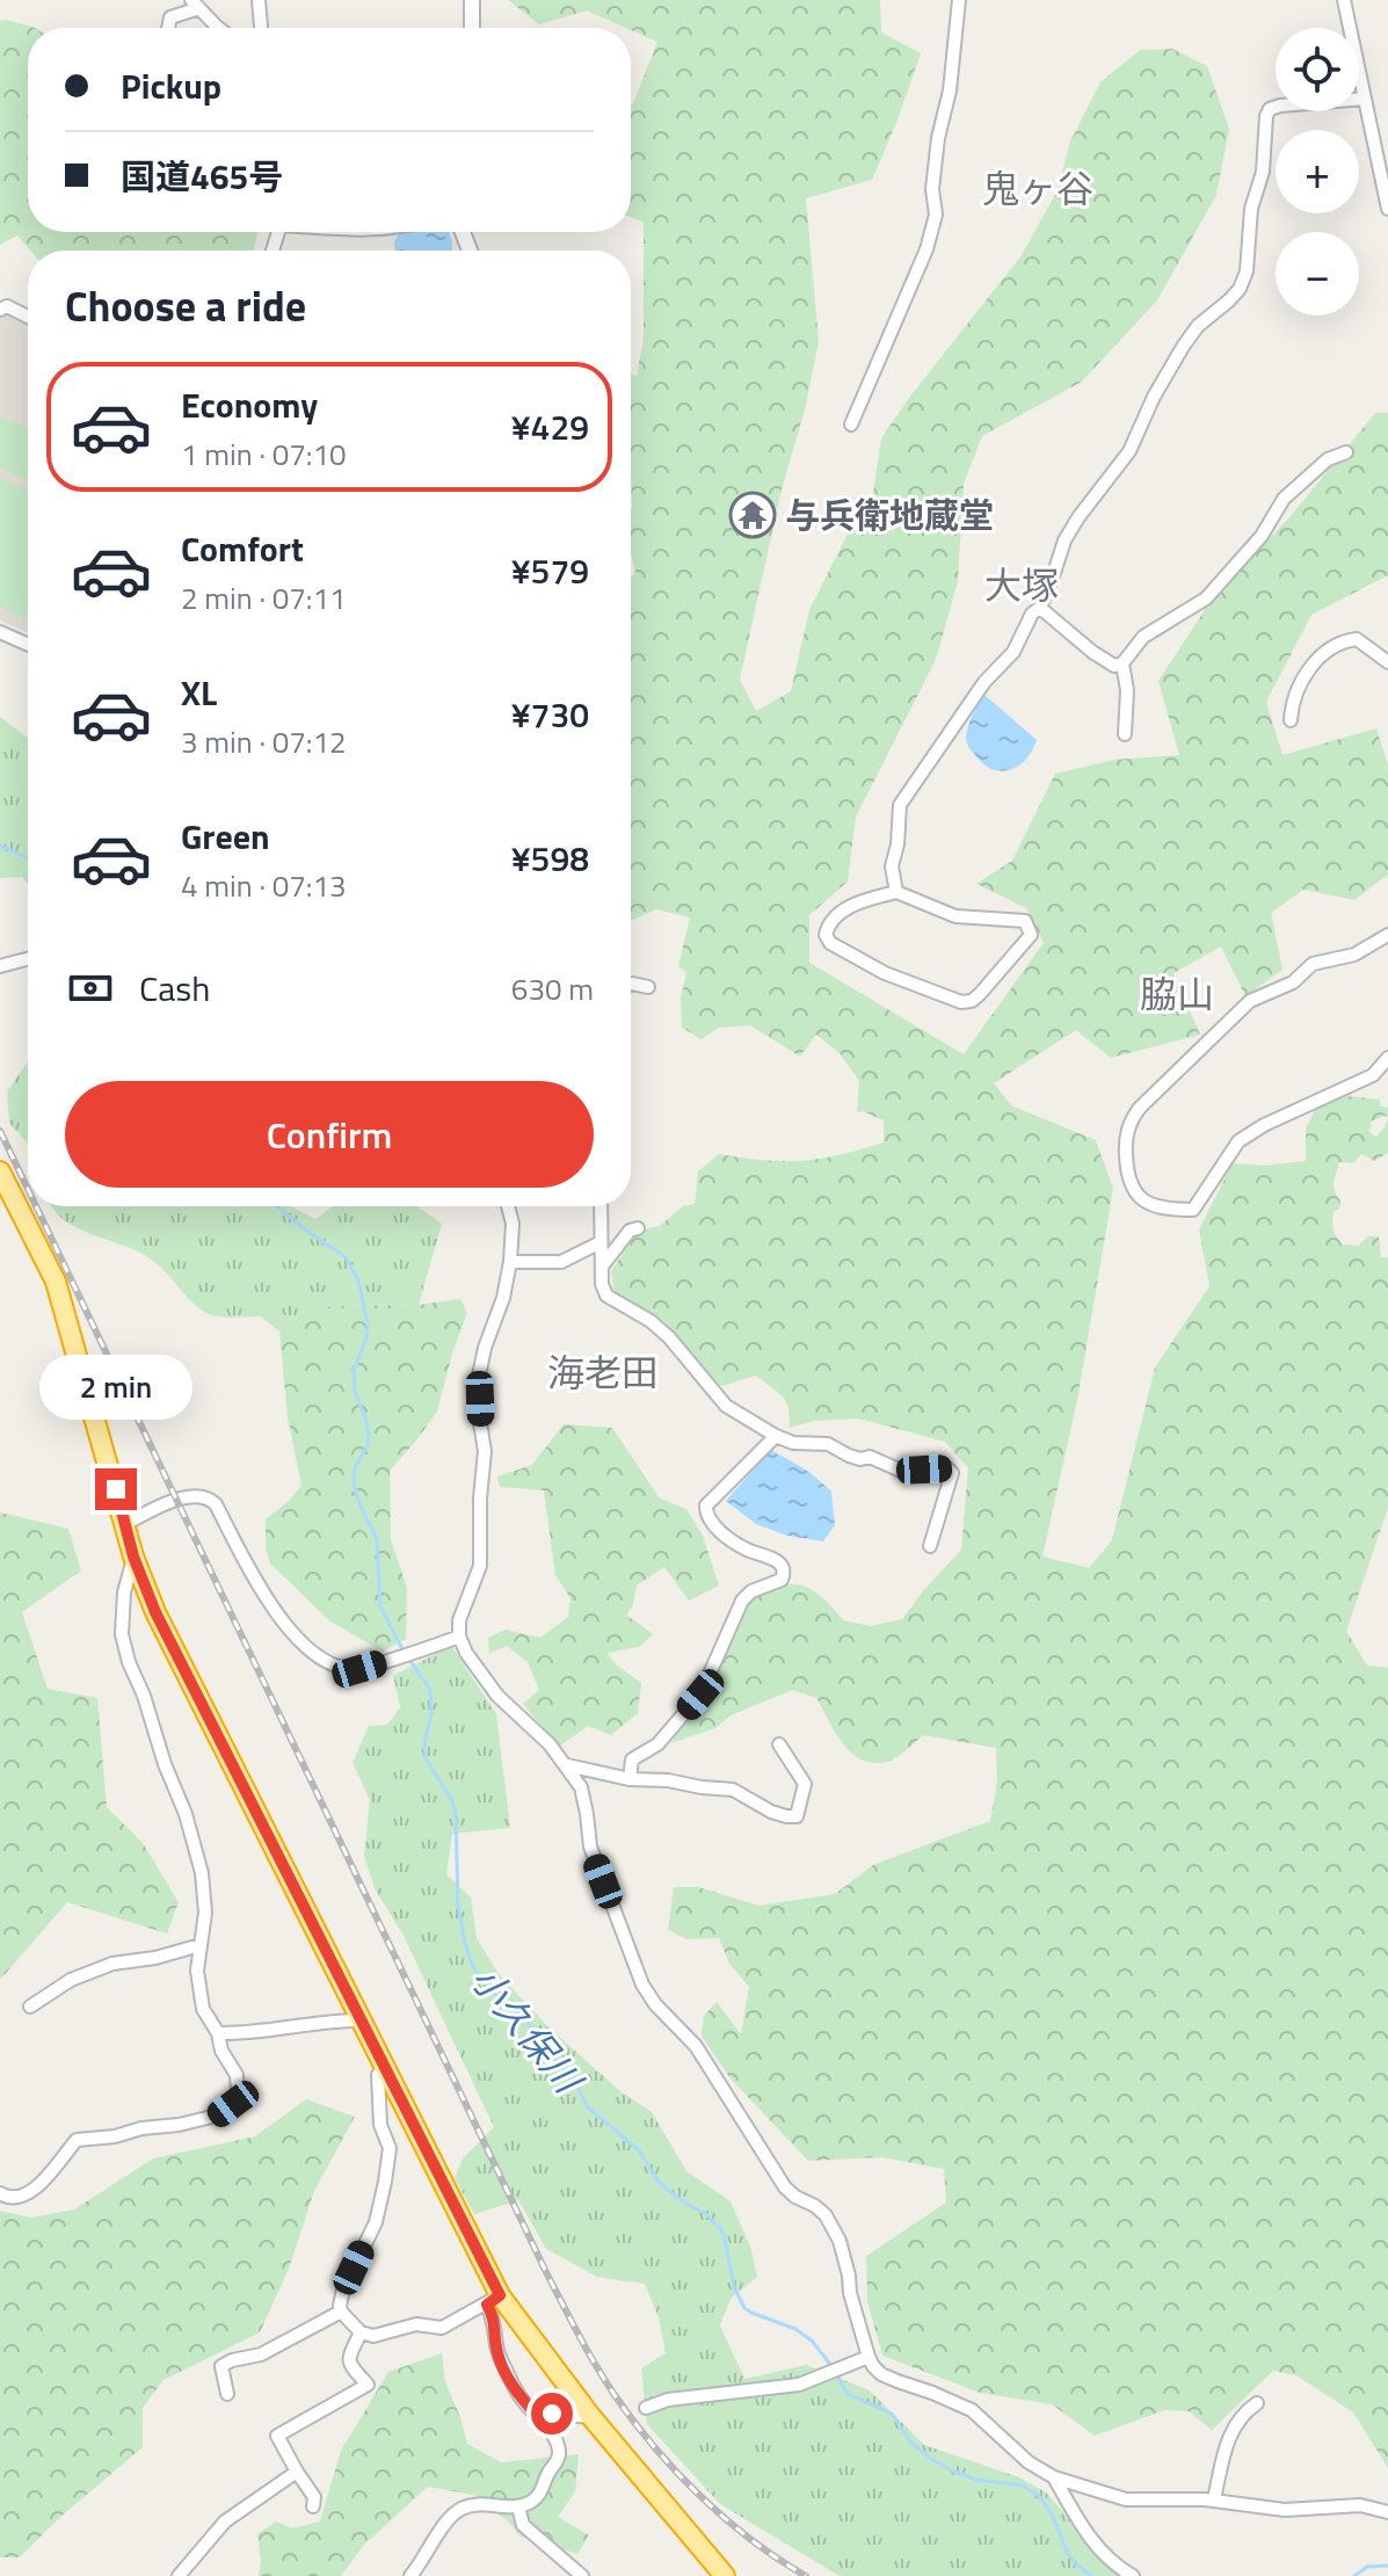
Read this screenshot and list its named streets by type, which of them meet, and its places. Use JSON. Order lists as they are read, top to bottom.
{
  "districts": [
    "鬼ヶ谷",
    "大塚",
    "脇山",
    "海老田"
  ],
  "water": ["小久保川"],
  "places": {
    "temple": ["与兵衛地蔵堂"]
  },
  "page": {
    "map_buttons": ["+", "−"],
    "banner": ["Pickup", "国道465号"],
    "heading": "Choose a ride",
    "list": [
      {
        "name": "Economy",
        "note": "1 min · 07:10",
        "value": "¥429"
      },
      {
        "name": "Comfort",
        "note": "2 min · 07:11",
        "value": "¥579"
      },
      {
        "name": "XL",
        "note": "3 min · 07:12",
        "value": "¥730"
      },
      {
        "name": "Green",
        "note": "4 min · 07:13",
        "value": "¥598"
      }
    ],
    "pay": ["Cash", "630 m"],
    "buttons": "Confirm",
    "bubble": "2 min"
  }
}
